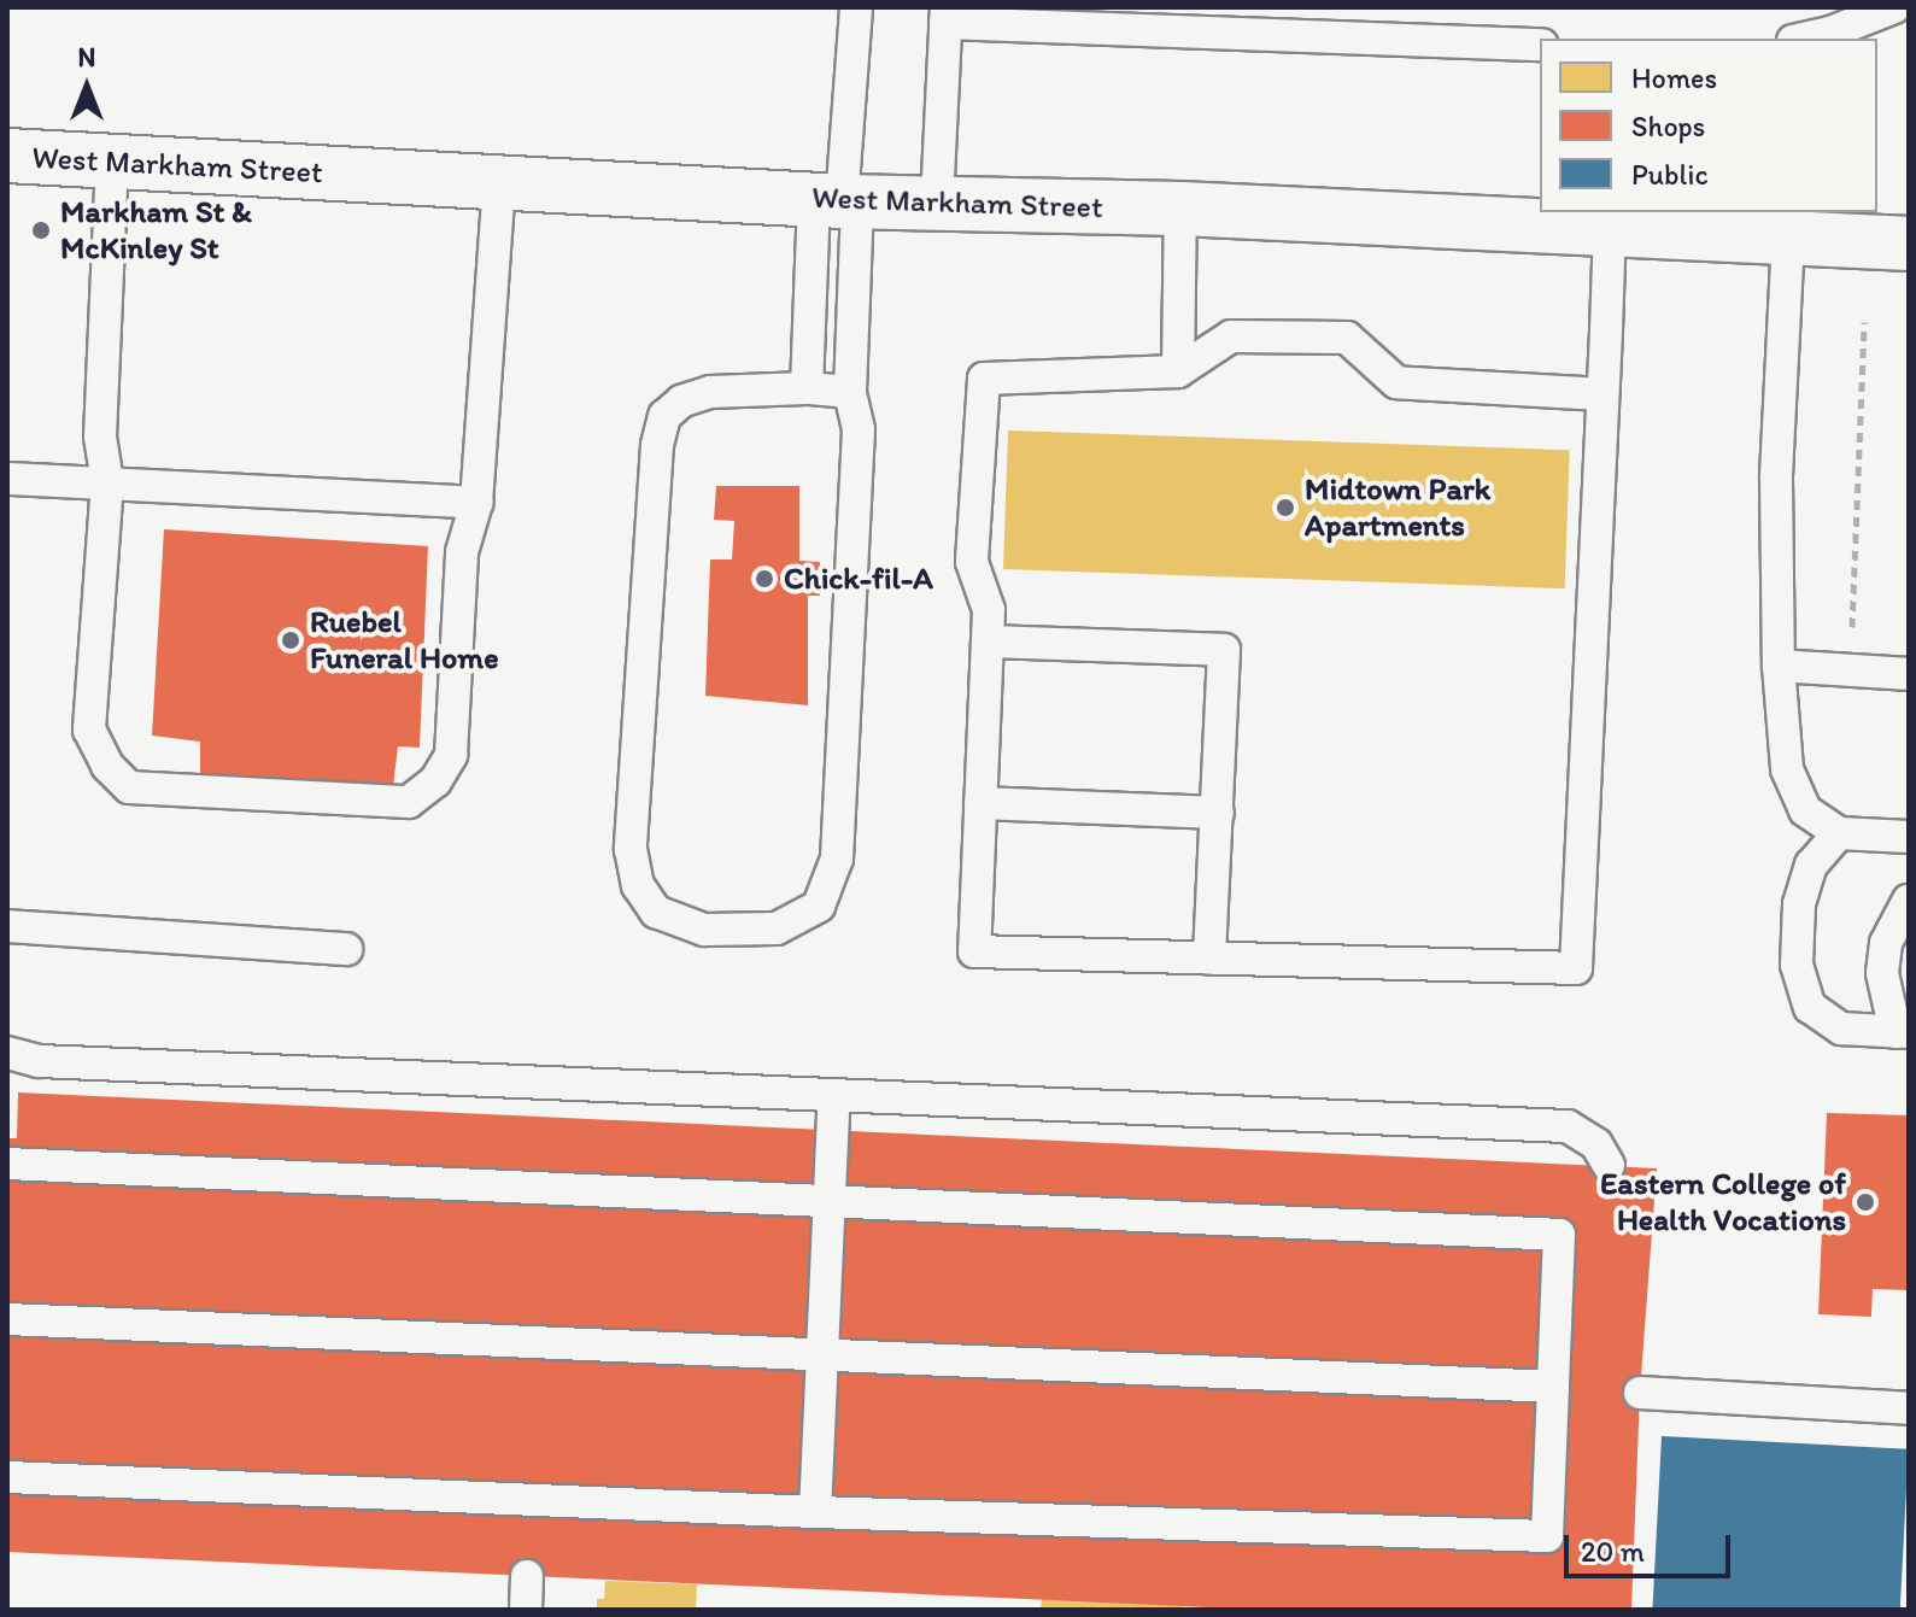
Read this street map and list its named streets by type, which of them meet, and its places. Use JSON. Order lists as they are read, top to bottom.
{
  "streets": {
    "main road": ["West Markham Street"]
  },
  "places": [
    "Markham St & McKinley St",
    "Midtown Park Apartments",
    "Chick-fil-A",
    "Ruebel Funeral Home",
    "Eastern College of Health Vocations"
  ],
  "legend": ["Homes", "Shops", "Public"],
  "scale_bar": "20 m",
  "north": "top"
}
